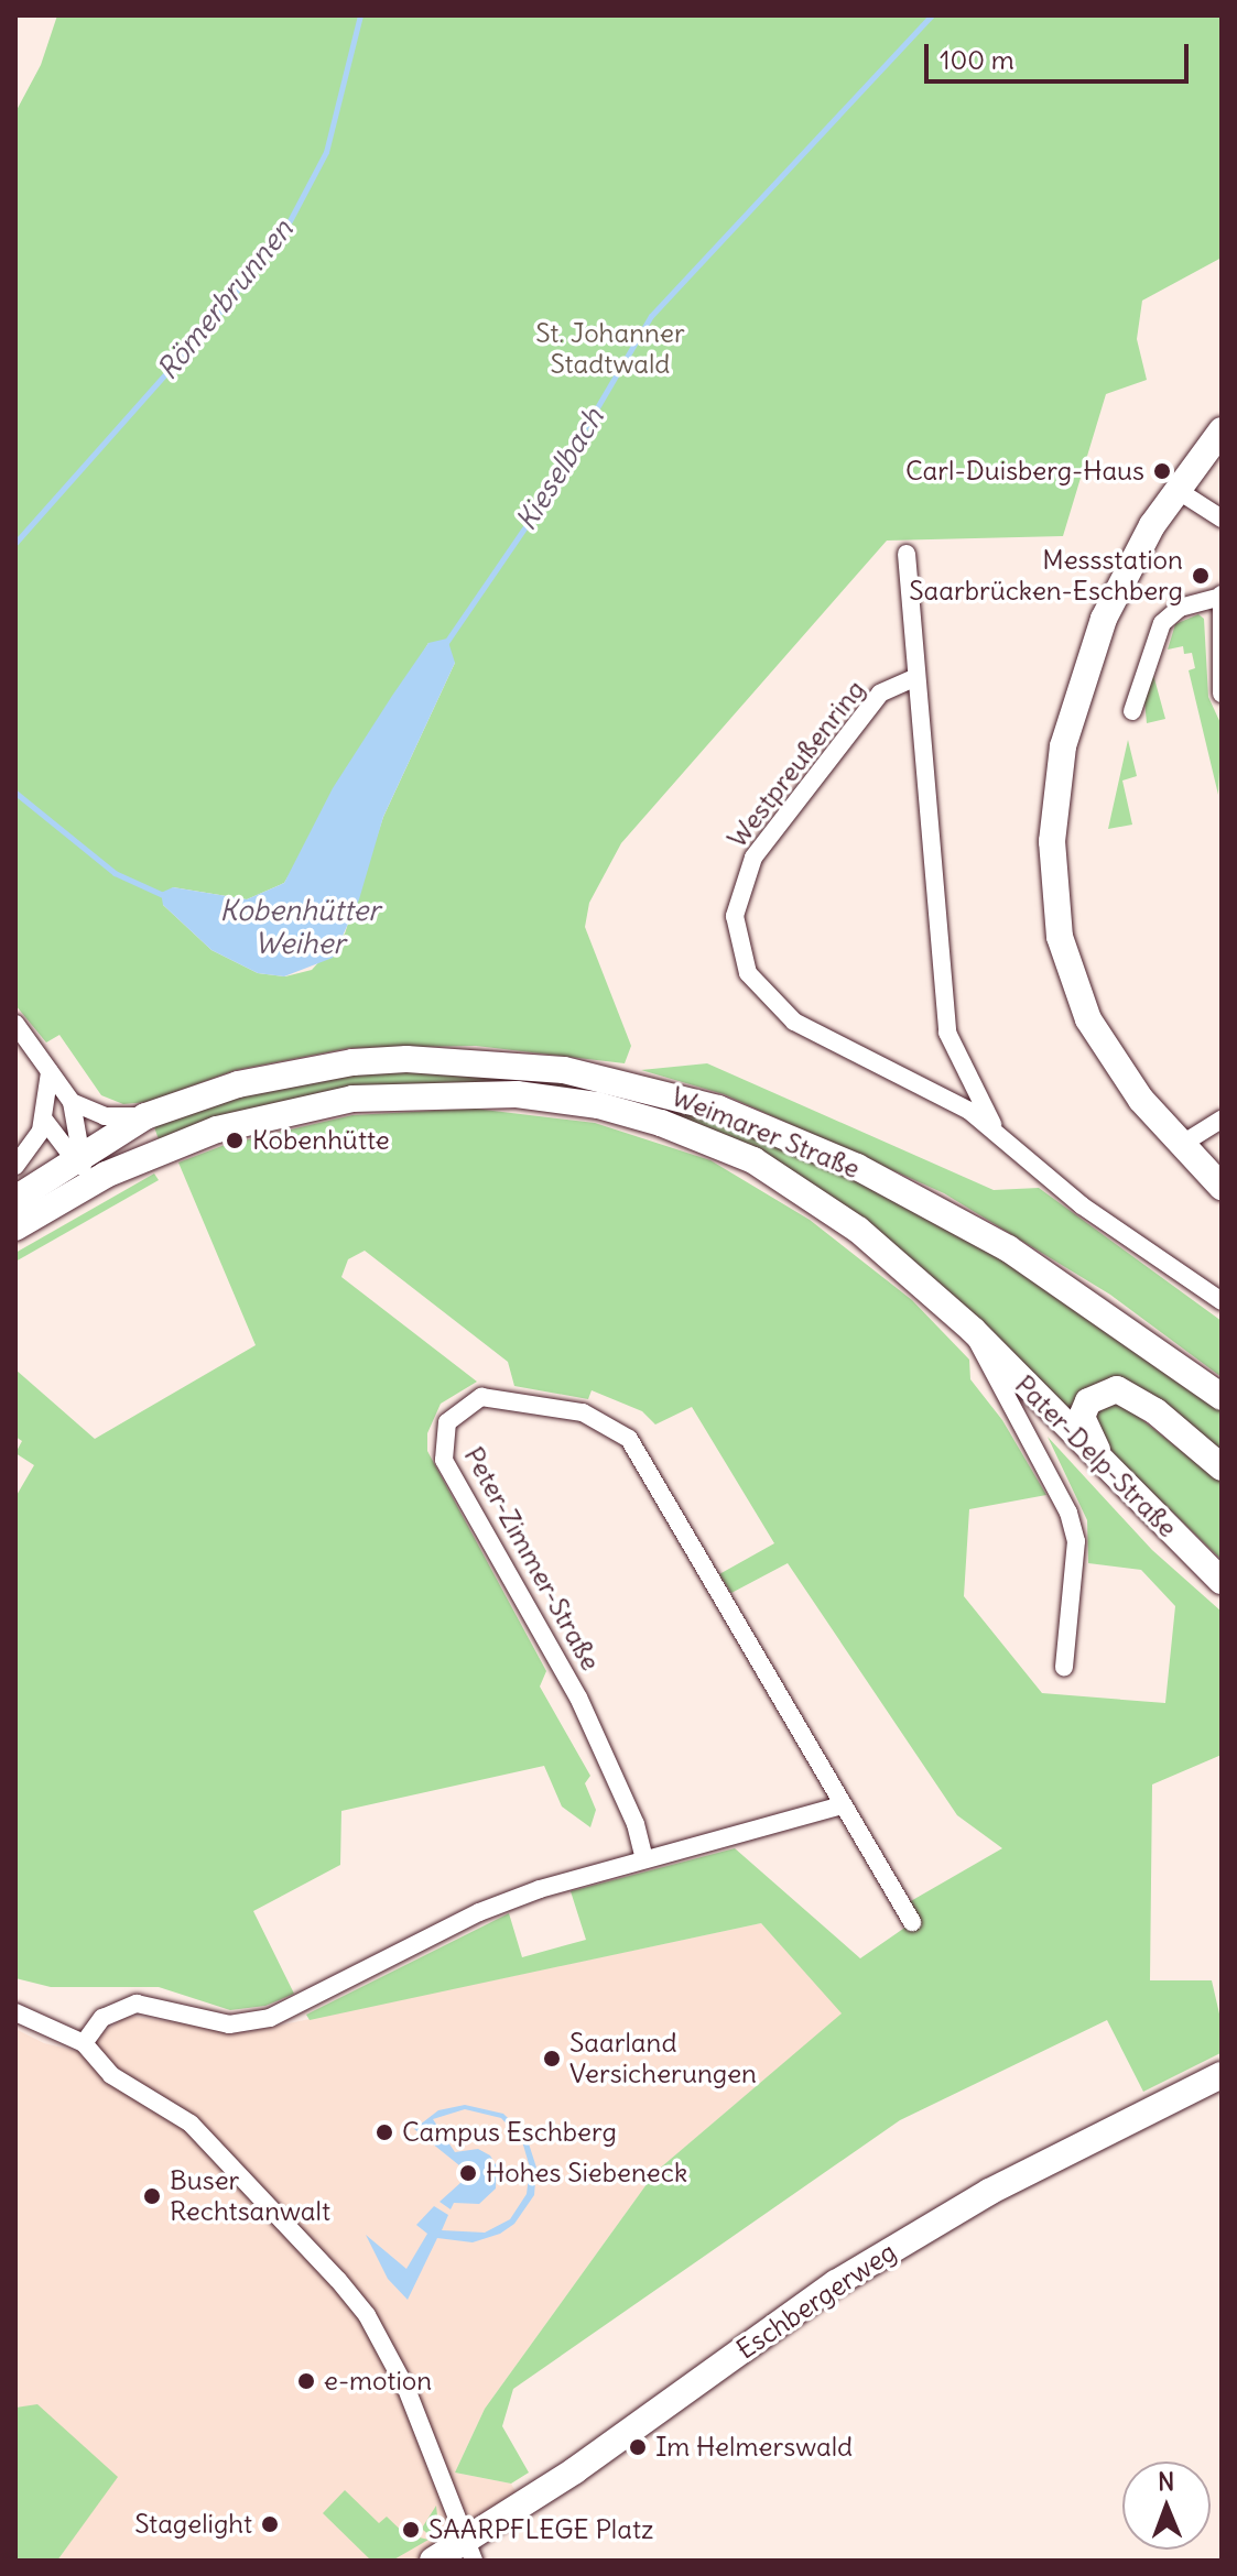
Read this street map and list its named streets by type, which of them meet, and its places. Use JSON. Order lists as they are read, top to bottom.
{
  "streets": {
    "street": [
      "Westpreußenring",
      "Weimarer Straße",
      "Pater-Delp-Straße",
      "Peter-Zimmer-Straße",
      "Eschbergerweg"
    ]
  },
  "crossings": [
    ["Weimarer Straße", "Pater-Delp-Straße"]
  ],
  "water": ["Römerbrunnen", "Kieselbach", "Kobenhütter Weiher"],
  "parks": ["St. Johanner Stadtwald"],
  "places": [
    "Carl-Duisberg-Haus",
    "Messstation Saarbrücken-Eschberg",
    "Kobenhütte",
    "Saarland Versicherungen",
    "Campus Eschberg",
    "Hohes Siebeneck",
    "Buser Rechtsanwalt",
    "e-motion",
    "Im Helmerswald",
    "Stagelight",
    "SAARPFLEGE Platz"
  ],
  "scale_bar": "100 m",
  "north": "top"
}
